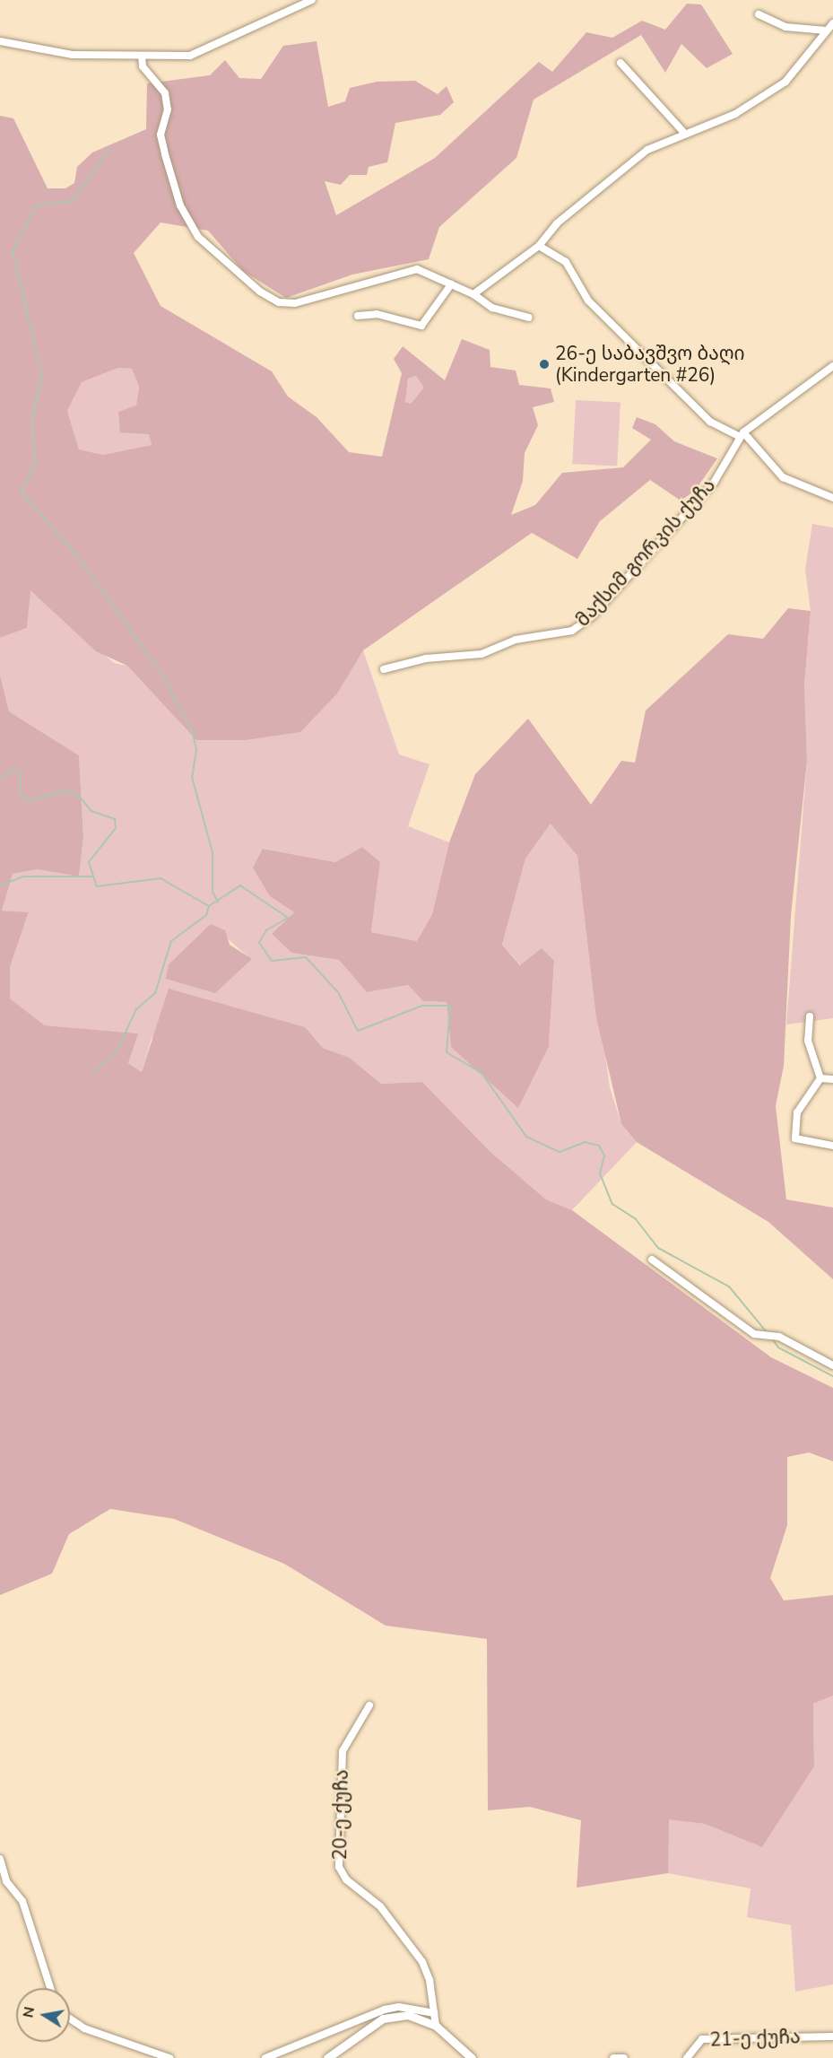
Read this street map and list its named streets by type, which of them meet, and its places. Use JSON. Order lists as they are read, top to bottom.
{
  "streets": {
    "street": ["მაქსიმ გორკის ქუჩა", "20-ე ქუჩა", "21-ე ქუჩა"]
  },
  "places": ["26-ე საბავშვო ბაღი (Kindergarten #26)"],
  "north": "left"
}
